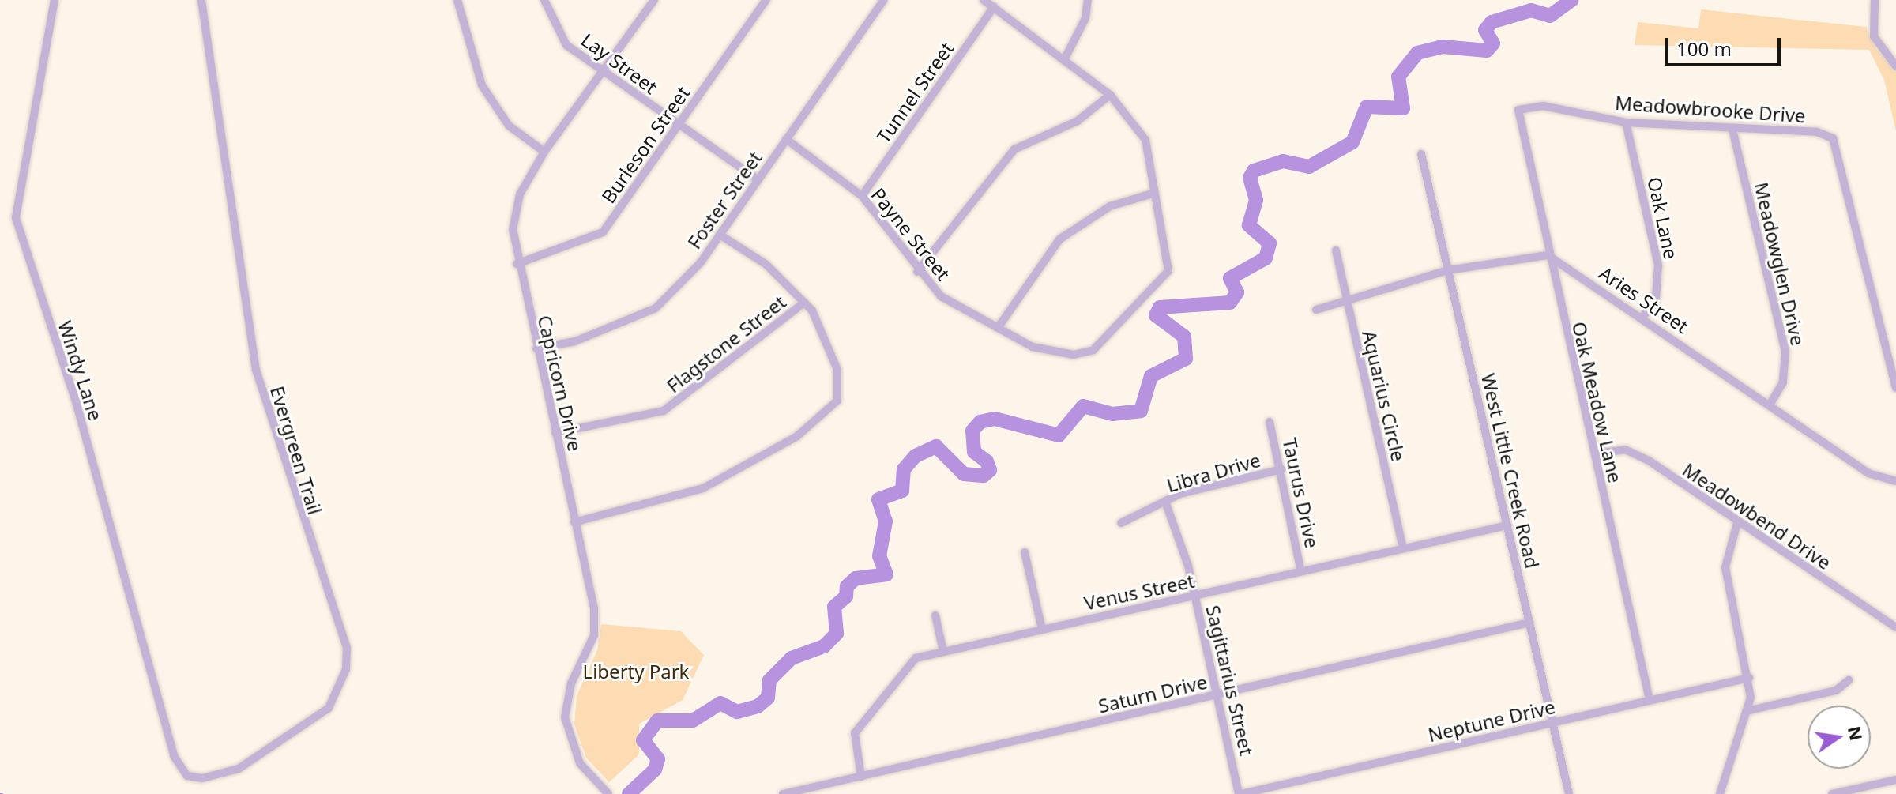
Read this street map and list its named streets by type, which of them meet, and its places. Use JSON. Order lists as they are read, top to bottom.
{
  "streets": {
    "street": [
      "Lay Street",
      "Tunnel Street",
      "Meadowbrooke Drive",
      "Burleson Street",
      "Foster Street",
      "Oak Lane",
      "Payne Street",
      "Meadowglen Drive",
      "Aries Street",
      "Flagstone Street",
      "Windy Lane",
      "Capricorn Drive",
      "Aquarius Circle",
      "Oak Meadow Lane",
      "Evergreen Trail",
      "West Little Creek Road",
      "Libra Drive",
      "Taurus Drive",
      "Meadowbend Drive",
      "Venus Street",
      "Sagittarius Street",
      "Saturn Drive",
      "Neptune Drive"
    ]
  },
  "crossings": [
    ["Lay Street", "Burleson Street"],
    ["Lay Street", "Foster Street"],
    ["Lay Street", "Capricorn Drive"],
    ["Tunnel Street", "Payne Street"],
    ["Meadowbrooke Drive", "Oak Lane"],
    ["Meadowbrooke Drive", "Meadowglen Drive"],
    ["Meadowbrooke Drive", "Oak Meadow Lane"],
    ["Burleson Street", "Capricorn Drive"],
    ["Foster Street", "Payne Street"],
    ["Foster Street", "Capricorn Drive"],
    ["Oak Lane", "Aries Street"],
    ["Meadowglen Drive", "Aries Street"],
    ["Aries Street", "Oak Meadow Lane"],
    ["Flagstone Street", "Capricorn Drive"],
    ["Windy Lane", "Evergreen Trail"],
    ["Aquarius Circle", "Venus Street"],
    ["Oak Meadow Lane", "Meadowbend Drive"],
    ["Oak Meadow Lane", "Neptune Drive"],
    ["West Little Creek Road", "Venus Street"],
    ["West Little Creek Road", "Saturn Drive"],
    ["West Little Creek Road", "Neptune Drive"],
    ["Libra Drive", "Taurus Drive"],
    ["Libra Drive", "Sagittarius Street"],
    ["Taurus Drive", "Venus Street"],
    ["Venus Street", "Sagittarius Street"],
    ["Venus Street", "Saturn Drive"],
    ["Sagittarius Street", "Saturn Drive"],
    ["Sagittarius Street", "Neptune Drive"]
  ],
  "parks": ["Liberty Park"],
  "scale_bar": "100 m",
  "north": "right"
}
